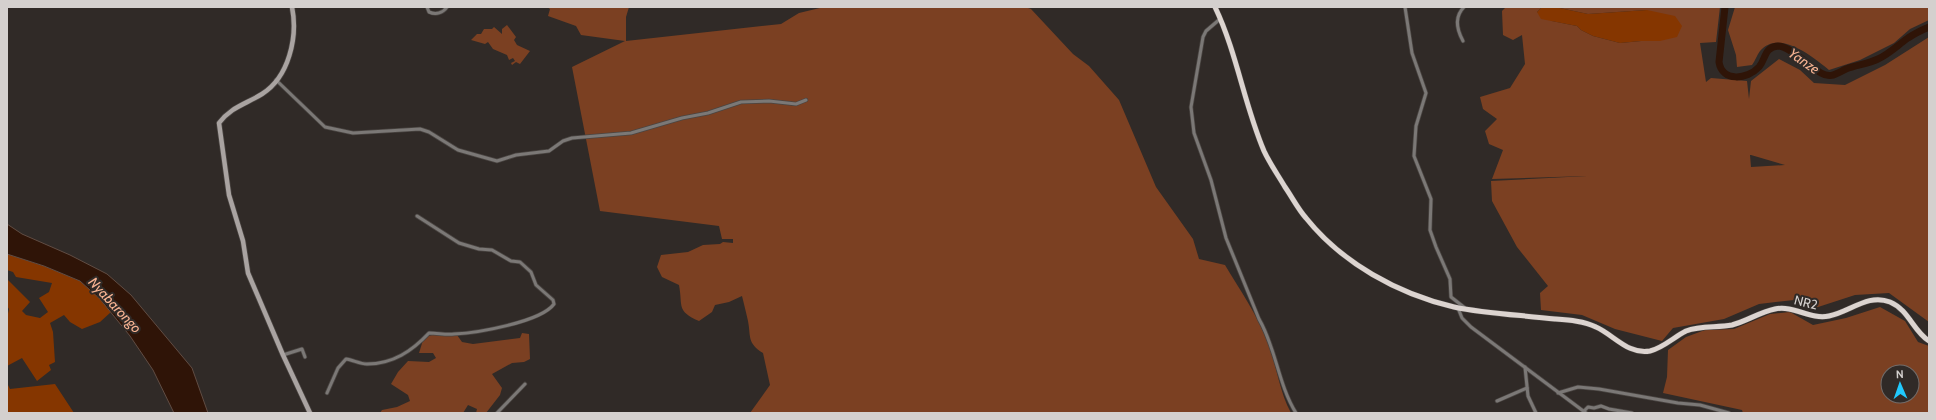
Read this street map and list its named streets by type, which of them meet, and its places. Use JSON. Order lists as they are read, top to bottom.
{
  "streets": {
    "highway": ["NR2"]
  },
  "water": ["Yanze", "Nyabarongo"],
  "north": "top"
}
